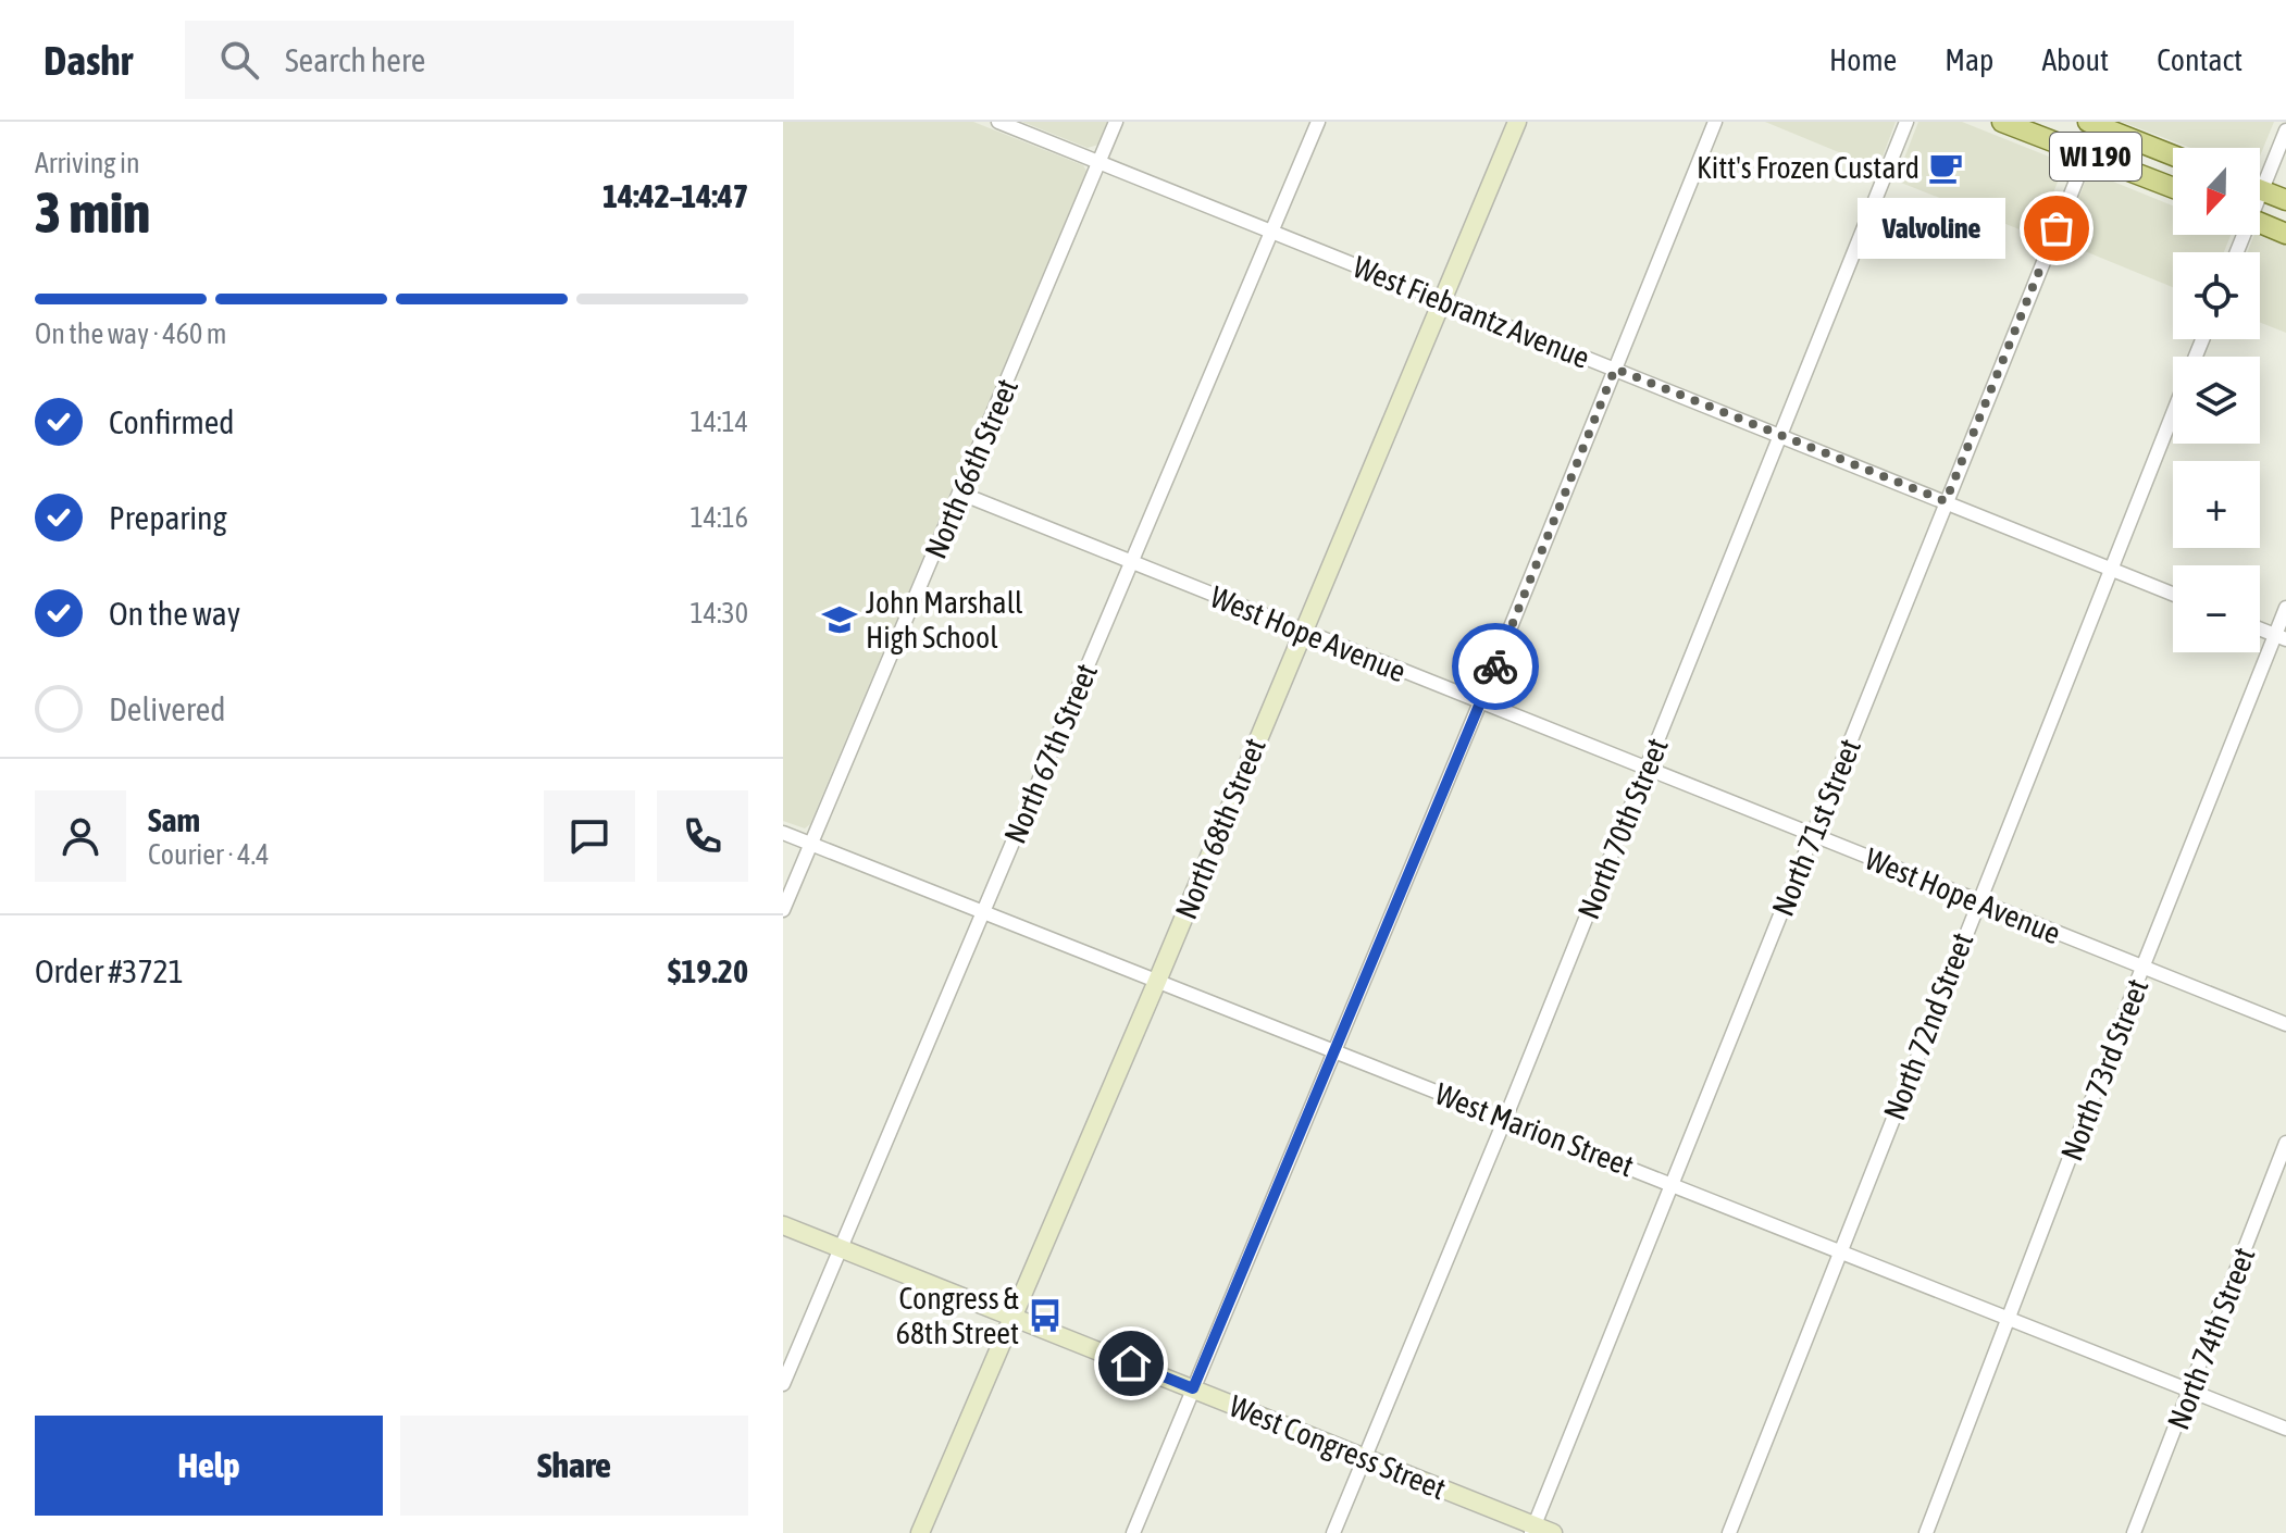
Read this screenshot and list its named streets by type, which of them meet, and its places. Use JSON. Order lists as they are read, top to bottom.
{
  "streets": {
    "main road": ["WI 190"],
    "street": [
      "West Fiebrantz Avenue",
      "North 66th Street",
      "West Hope Avenue",
      "North 67th Street",
      "North 71st Street",
      "North 68th Street",
      "North 70th Street",
      "North 72nd Street",
      "North 73rd Street",
      "West Marion Street",
      "North 74th Street",
      "West Congress Street"
    ]
  },
  "crossings": [
    ["WI 190", "North 71st Street"],
    ["West Fiebrantz Avenue", "North 66th Street"],
    ["West Fiebrantz Avenue", "North 67th Street"],
    ["West Fiebrantz Avenue", "North 71st Street"],
    ["West Fiebrantz Avenue", "North 68th Street"],
    ["West Fiebrantz Avenue", "North 70th Street"],
    ["West Fiebrantz Avenue", "North 72nd Street"],
    ["North 66th Street", "West Hope Avenue"],
    ["North 66th Street", "West Marion Street"],
    ["West Hope Avenue", "North 67th Street"],
    ["West Hope Avenue", "North 71st Street"],
    ["West Hope Avenue", "North 68th Street"],
    ["West Hope Avenue", "North 70th Street"],
    ["West Hope Avenue", "North 72nd Street"],
    ["West Hope Avenue", "North 73rd Street"],
    ["North 67th Street", "West Marion Street"],
    ["North 67th Street", "West Congress Street"],
    ["North 71st Street", "West Marion Street"],
    ["North 71st Street", "West Congress Street"],
    ["North 68th Street", "West Marion Street"],
    ["North 68th Street", "West Congress Street"],
    ["North 70th Street", "West Marion Street"],
    ["North 70th Street", "West Congress Street"],
    ["North 72nd Street", "West Marion Street"],
    ["North 73rd Street", "West Marion Street"],
    ["West Marion Street", "North 74th Street"]
  ],
  "places": {
    "cafe": ["Kitt's Frozen Custard"],
    "other": ["Valvoline"],
    "school or university": ["John Marshall High School"],
    "bus stop": ["Congress & 68th Street"]
  },
  "north": "bottom",
  "page": {
    "header": "Dashr",
    "search": "Search here",
    "nav": [
      "Home",
      "Map",
      "About",
      "Contact"
    ],
    "heading": ["3 min", "Arriving in", "14:42–14:47"],
    "panel": [
      "Sam",
      "Courier · 4.4",
      "Order #3721",
      "$19.20"
    ],
    "map_buttons": ["+", "−"],
    "bubble": "Valvoline",
    "bar": "On the way · 460 m",
    "list": [
      ["Confirmed", "14:14"],
      ["Preparing", "14:16"],
      ["On the way", "14:30"],
      "Delivered"
    ],
    "buttons": ["Help", "Share"]
  }
}
